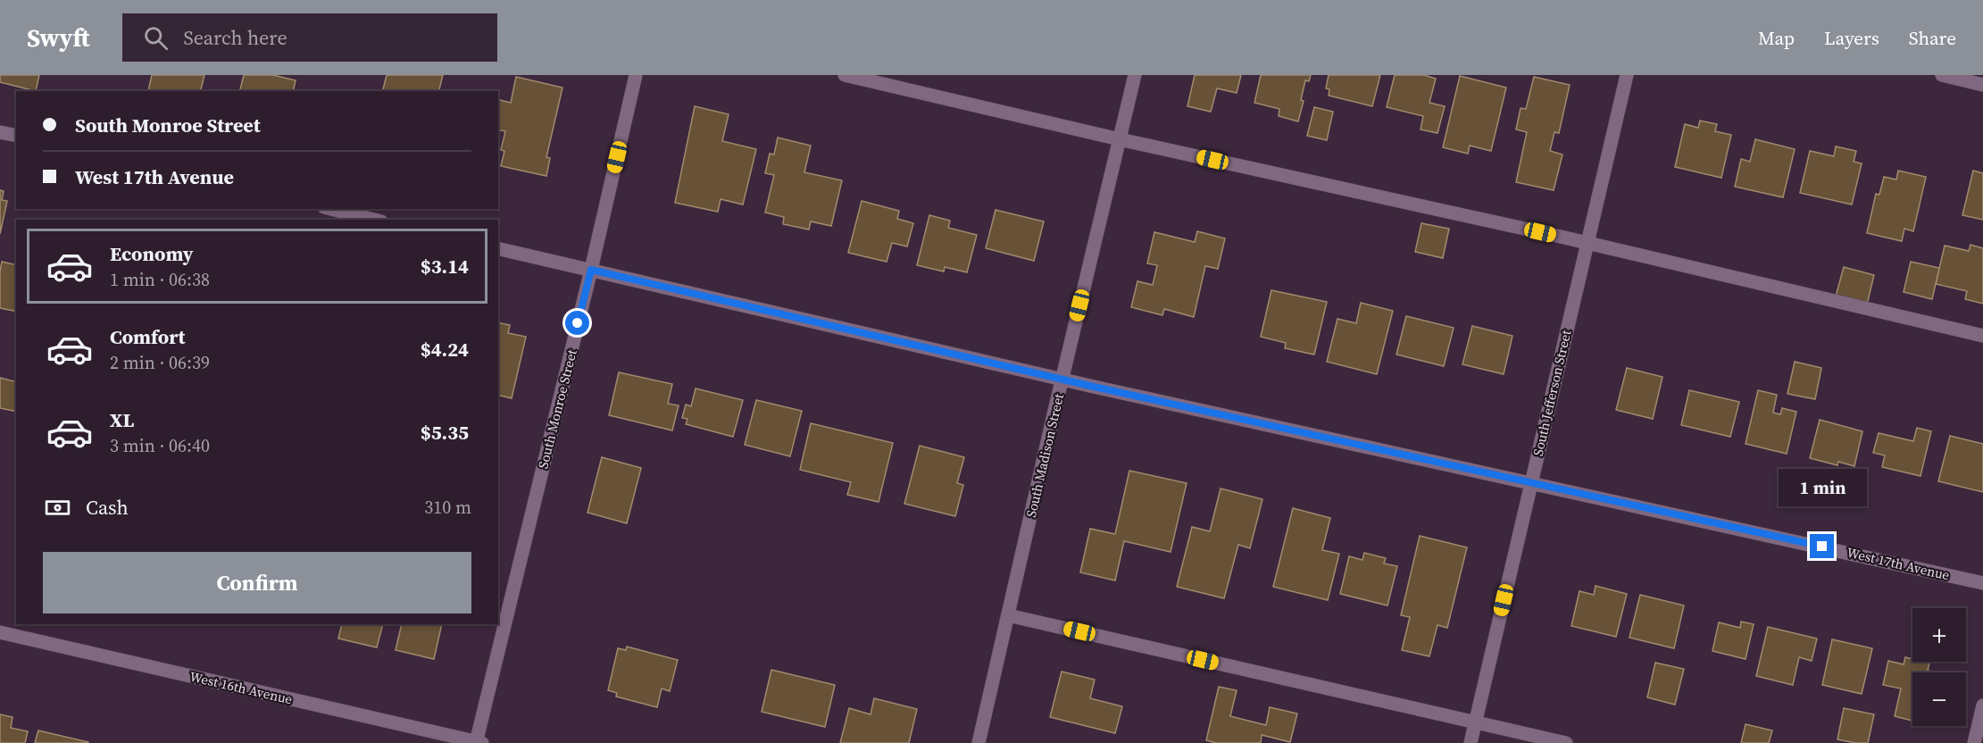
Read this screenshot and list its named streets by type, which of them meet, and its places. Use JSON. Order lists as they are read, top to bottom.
{
  "streets": {
    "street": [
      "South Jefferson Street",
      "South Monroe Street",
      "South Madison Street",
      "West 17th Avenue",
      "West 16th Avenue"
    ]
  },
  "crossings": [
    ["South Jefferson Street", "West 17th Avenue"],
    ["South Monroe Street", "West 17th Avenue"],
    ["South Monroe Street", "West 16th Avenue"],
    ["South Madison Street", "West 17th Avenue"]
  ],
  "page": {
    "header": "Swyft",
    "search": "Search here",
    "nav": ["Map", "Layers", "Share"],
    "banner": ["South Monroe Street", "West 17th Avenue"],
    "list": [
      {
        "name": "Economy",
        "note": "1 min · 06:38",
        "value": "$3.14"
      },
      {
        "name": "Comfort",
        "note": "2 min · 06:39",
        "value": "$4.24"
      },
      {
        "name": "XL",
        "note": "3 min · 06:40",
        "value": "$5.35"
      }
    ],
    "bubble": "1 min",
    "pay": ["Cash", "310 m"],
    "buttons": "Confirm",
    "map_buttons": ["+", "−"]
  }
}
